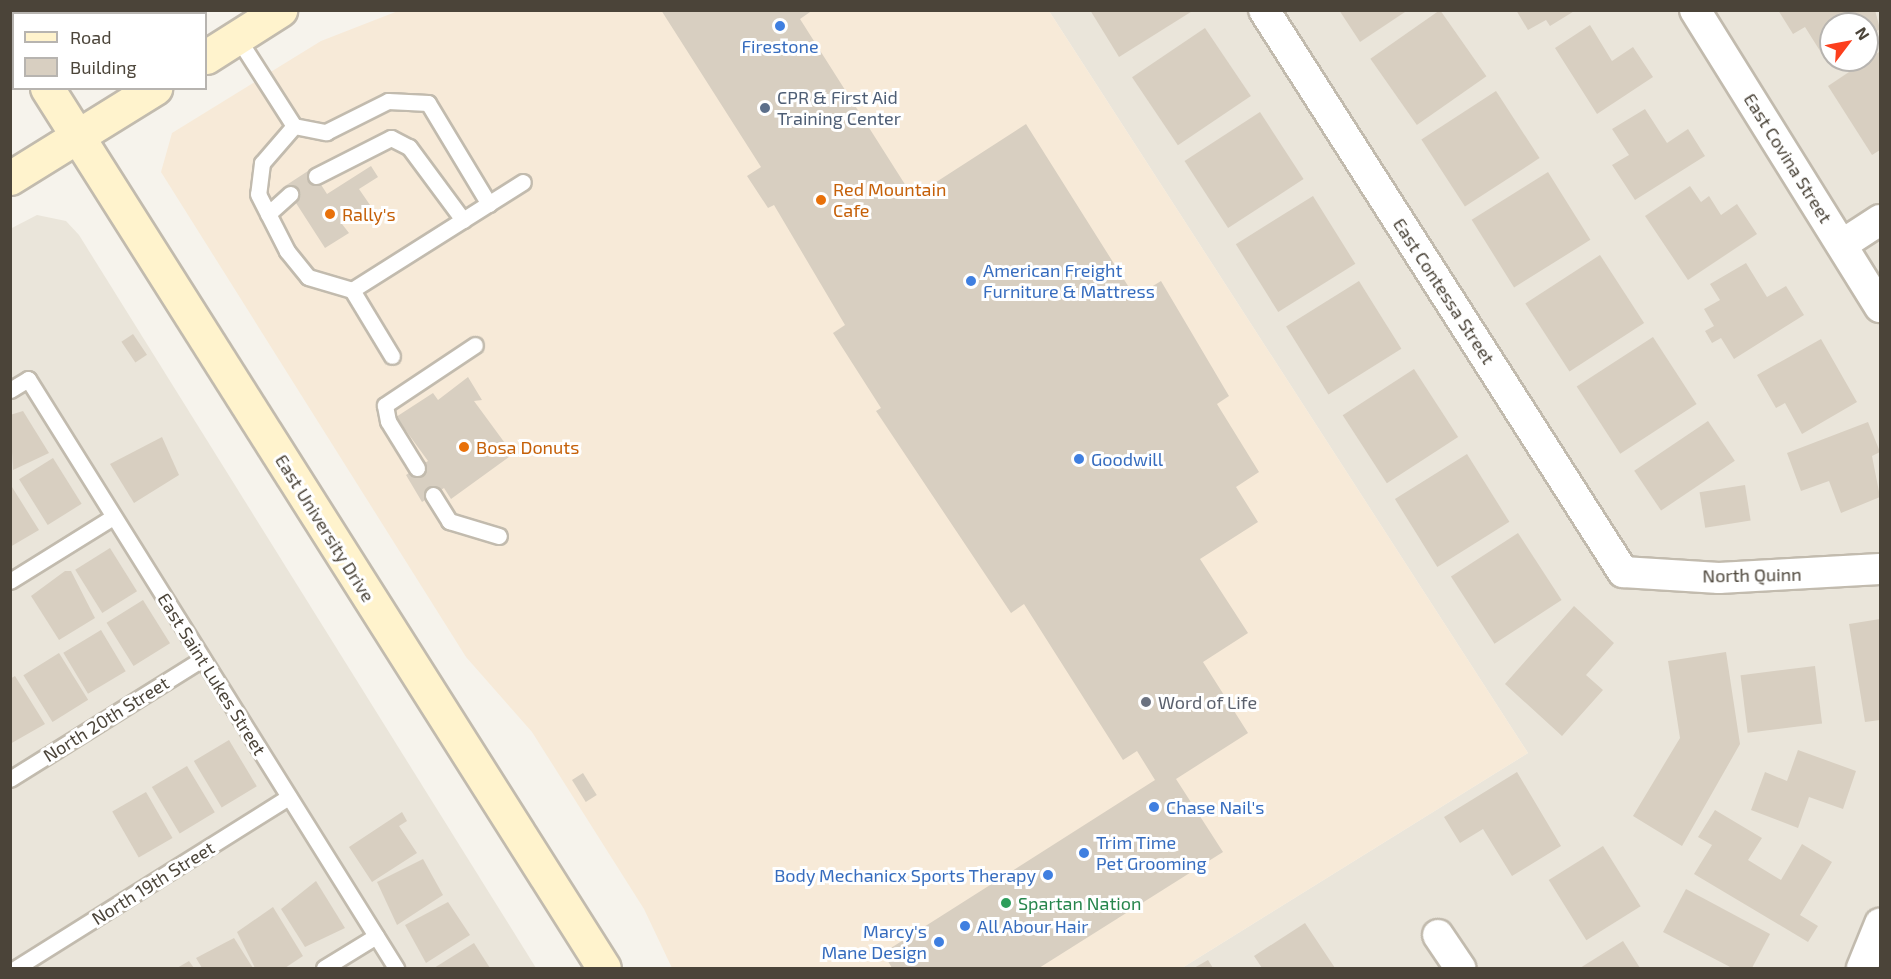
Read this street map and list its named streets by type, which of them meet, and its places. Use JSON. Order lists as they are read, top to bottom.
{
  "streets": {
    "main road": ["East University Drive"],
    "street": ["East Covina Street", "East Contessa Street", "North Quinn"],
    "lane": ["East Saint Lukes Street", "North 20th Street", "North 19th Street"]
  },
  "crossings": [
    ["East Contessa Street", "North Quinn"],
    ["East Saint Lukes Street", "North 20th Street"],
    ["East Saint Lukes Street", "North 19th Street"]
  ],
  "places": [
    "Firestone",
    "CPR & First Aid Training Center",
    "Red Mountain Cafe",
    "Rally's",
    "American Freight Furniture & Mattress",
    "Bosa Donuts",
    "Goodwill",
    "Word of Life",
    "Chase Nail's",
    "Trim Time Pet Grooming",
    "Body Mechanicx Sports Therapy",
    "Spartan Nation",
    "All Abour Hair",
    "Marcy's Mane Design"
  ],
  "legend": ["Road", "Building"],
  "north": "top right"
}
